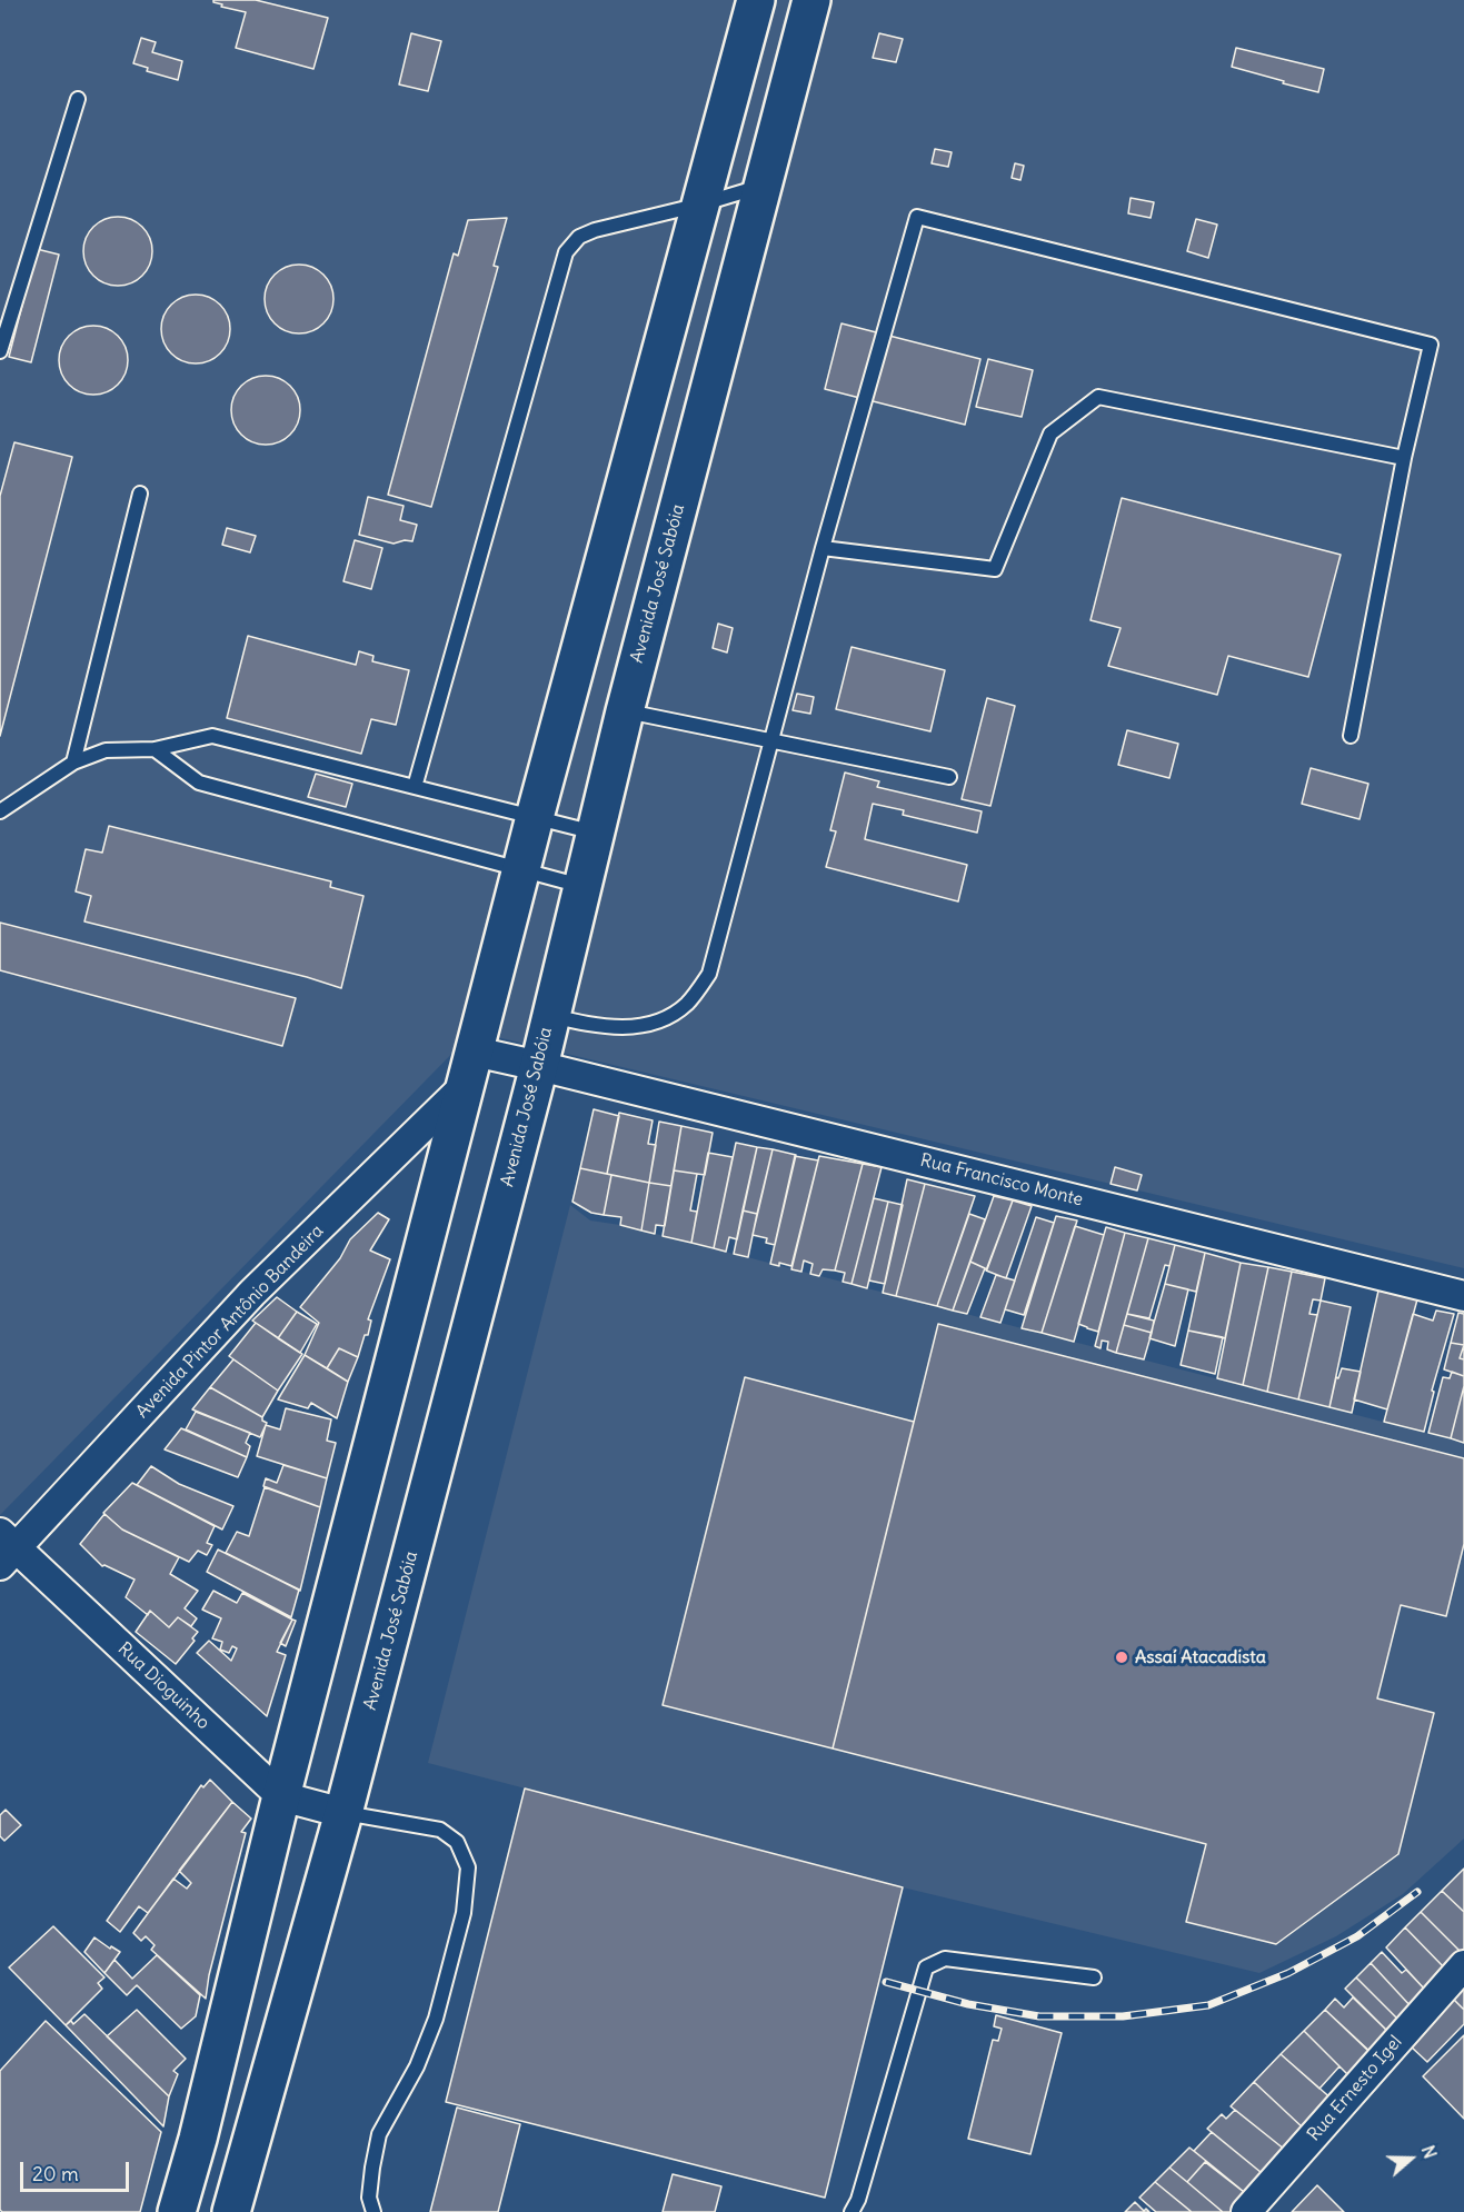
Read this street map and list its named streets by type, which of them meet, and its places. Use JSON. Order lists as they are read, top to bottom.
{
  "streets": {
    "main road": ["Avenida José Sabóia"],
    "street": [
      "Rua Francisco Monte",
      "Avenida Pintor Antônio Bandeira",
      "Rua Dioguinho",
      "Rua Ernesto Igel"
    ]
  },
  "crossings": [
    ["Avenida José Sabóia", "Rua Francisco Monte"],
    ["Avenida José Sabóia", "Rua Dioguinho"],
    ["Avenida Pintor Antônio Bandeira", "Rua Dioguinho"]
  ],
  "places": ["Assaí Atacadista"],
  "scale_bar": "20 m",
  "north": "right"
}
